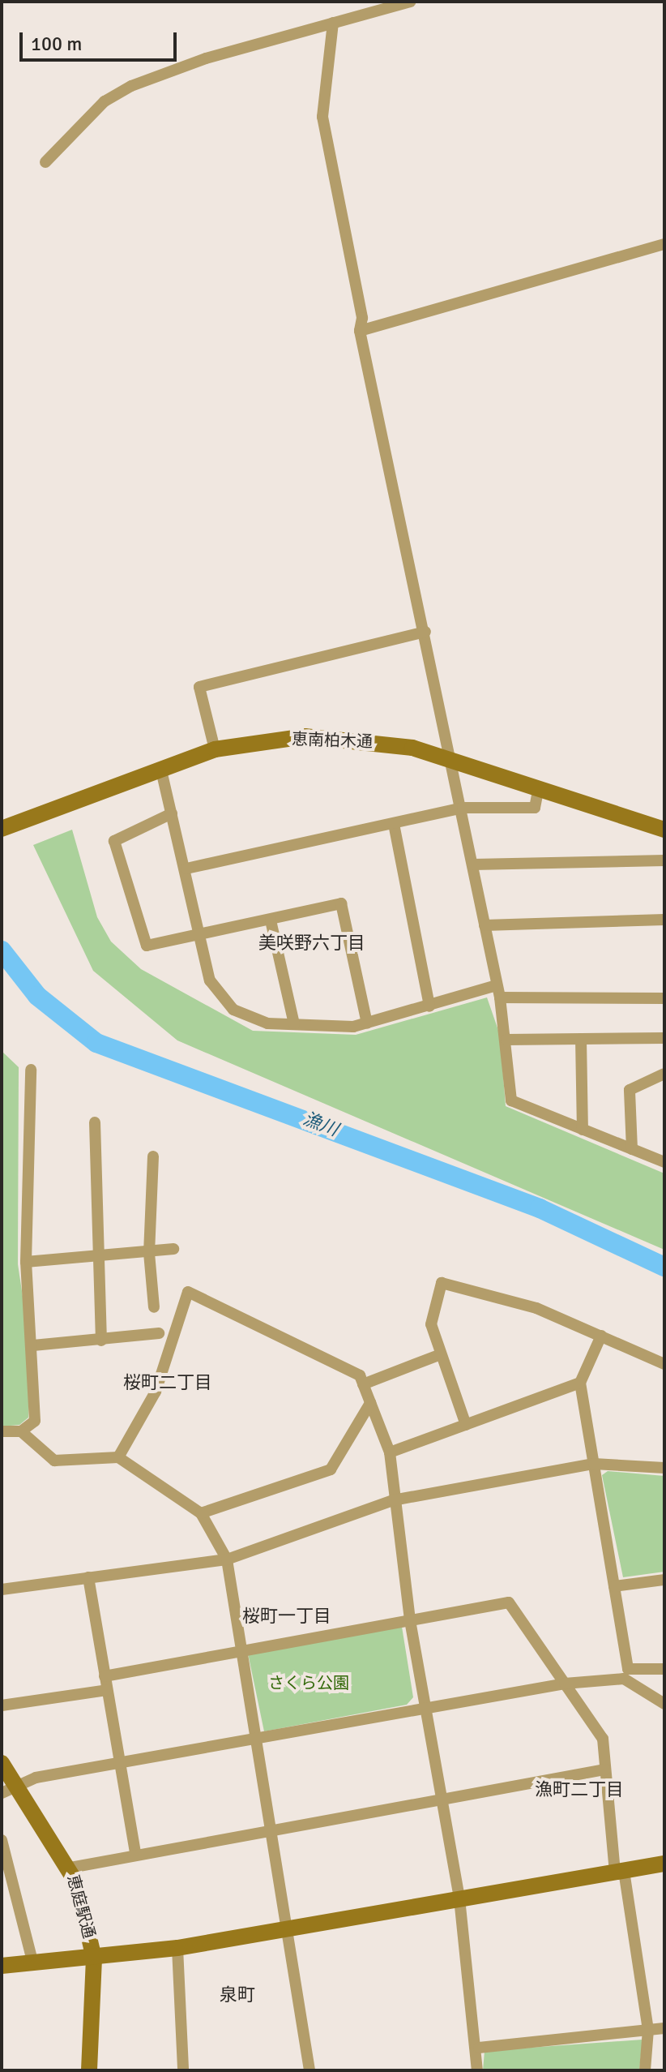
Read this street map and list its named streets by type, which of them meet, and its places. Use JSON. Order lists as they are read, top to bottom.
{
  "streets": {
    "street": ["恵南柏木通", "恵庭駅通"]
  },
  "districts": [
    "美咲野六丁目",
    "桜町二丁目",
    "桜町一丁目",
    "漁町二丁目",
    "泉町"
  ],
  "water": ["漁川"],
  "parks": ["さくら公園"],
  "scale_bar": "100 m"
}
